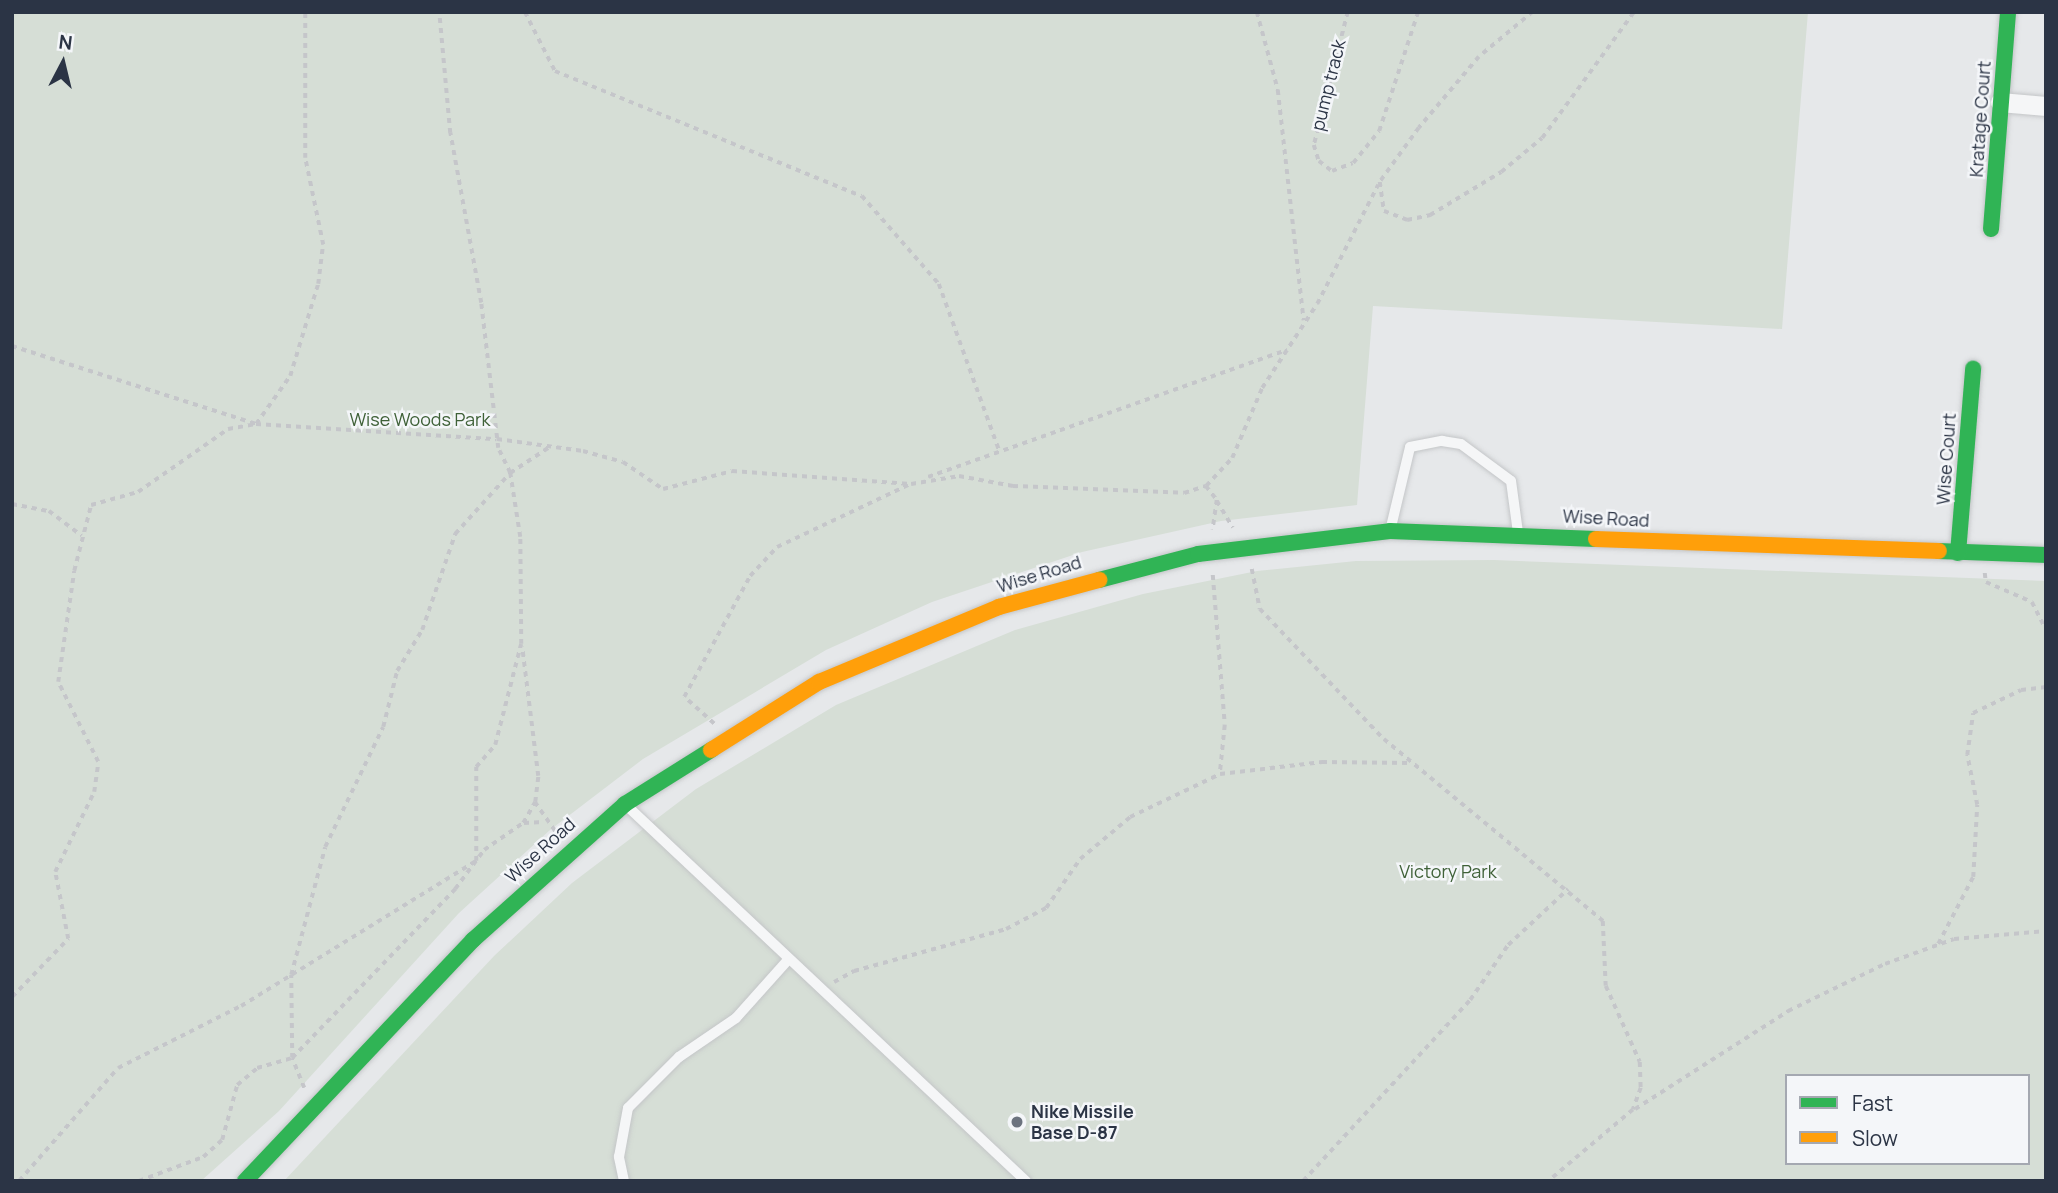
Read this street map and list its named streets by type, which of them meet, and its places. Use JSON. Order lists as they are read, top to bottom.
{
  "streets": {
    "street": ["Kratage Court", "Wise Court", "Wise Road"],
    "path": ["pump track"]
  },
  "crossings": [
    ["Wise Court", "Wise Road"]
  ],
  "parks": ["Wise Woods Park", "Victory Park"],
  "places": ["Nike Missile Base D-87"],
  "legend": ["Fast", "Slow"],
  "north": "top"
}
